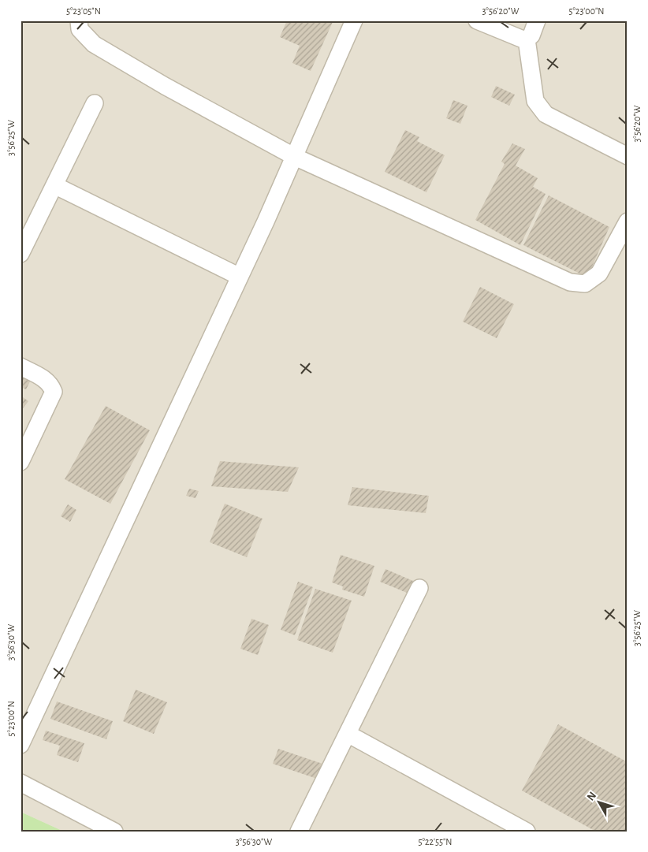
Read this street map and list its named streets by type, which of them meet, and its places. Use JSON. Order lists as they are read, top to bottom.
{
  "north": "top left",
  "coordinates": [
    "5°23'05\"N",
    "3°56'20\"W",
    "5°23'00\"N",
    "3°56'25\"W",
    "3°56'30\"W",
    "5°22'55\"N"
  ]
}
